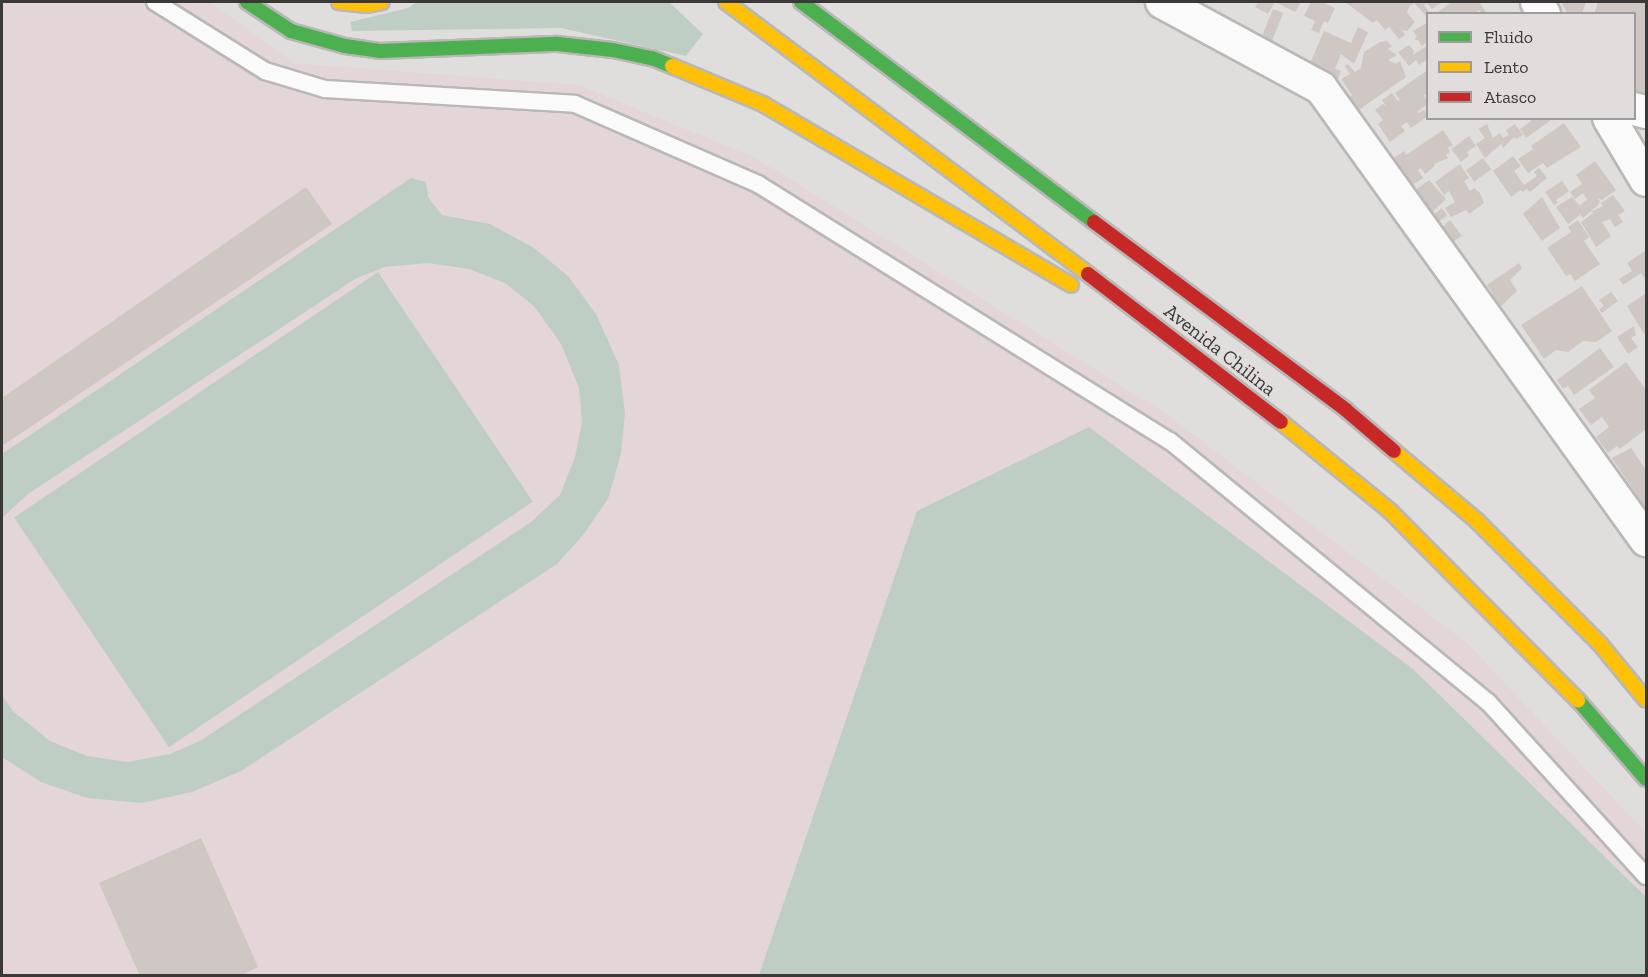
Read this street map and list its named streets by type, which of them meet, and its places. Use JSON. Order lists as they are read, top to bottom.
{
  "streets": {
    "main road": ["Avenida Chilina"]
  },
  "legend": ["Fluido", "Lento", "Atasco"]
}
